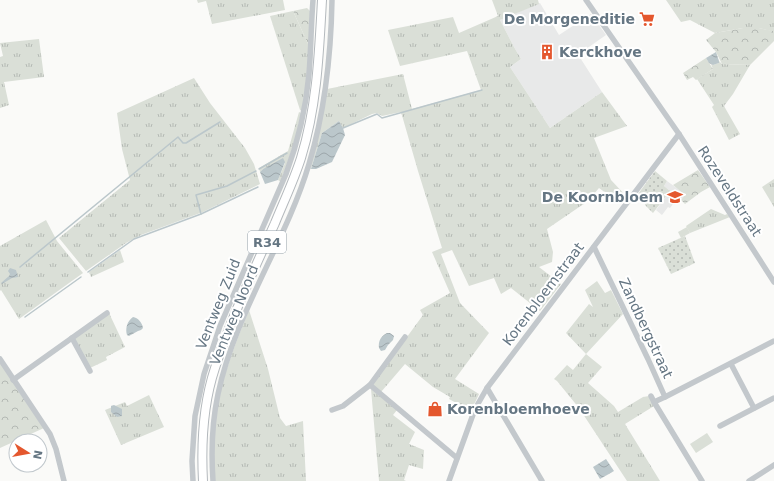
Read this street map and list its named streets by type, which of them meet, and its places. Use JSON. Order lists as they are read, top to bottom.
{
  "streets": {
    "highway": ["R34"],
    "street": [
      "Rozeveldstraat",
      "Korenbloemstraat",
      "Ventweg Zuid",
      "Ventweg Noord",
      "Zandbergstraat"
    ]
  },
  "crossings": [
    ["Rozeveldstraat", "Korenbloemstraat"],
    ["Korenbloemstraat", "Zandbergstraat"]
  ],
  "places": {
    "supermarket": ["De Morgeneditie"],
    "building": ["Kerckhove"],
    "school or university": ["De Koornbloem"],
    "shop": ["Korenbloemhoeve"]
  },
  "north": "right"
}
